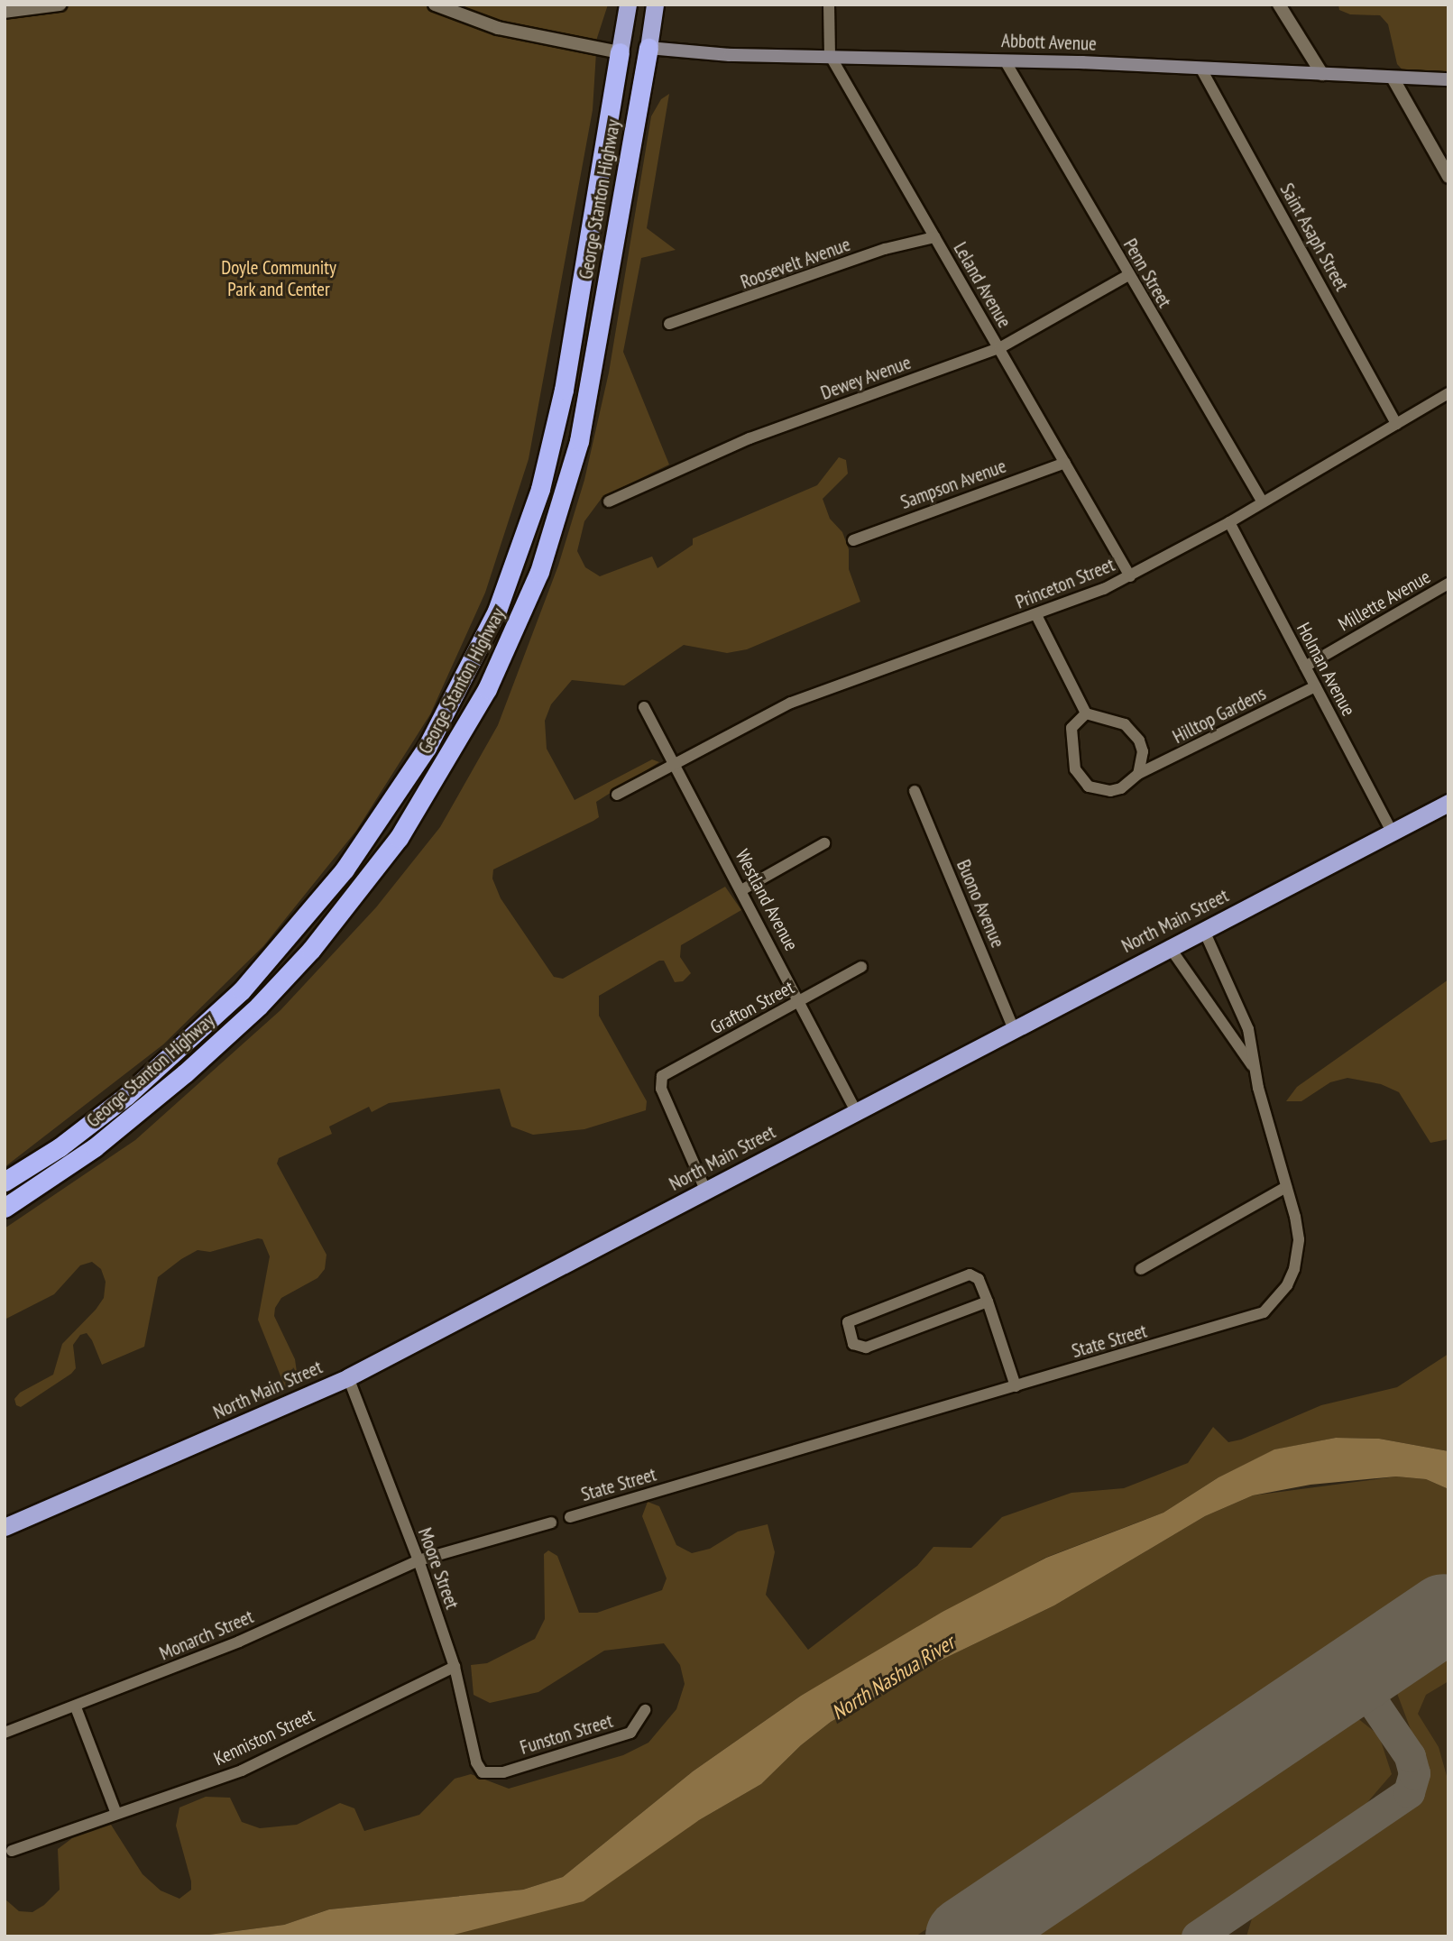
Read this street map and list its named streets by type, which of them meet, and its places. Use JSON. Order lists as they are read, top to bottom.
{
  "streets": {
    "highway": ["George Stanton Highway", "North Main Street"],
    "main road": ["Abbott Avenue"],
    "street": [
      "Saint Asaph Street",
      "Roosevelt Avenue",
      "Penn Street",
      "Leland Avenue",
      "Dewey Avenue",
      "Sampson Avenue",
      "Princeton Street",
      "Millette Avenue",
      "Holman Avenue",
      "Hilltop Gardens",
      "Westland Avenue",
      "Buono Avenue",
      "Grafton Street",
      "State Street",
      "Moore Street",
      "Monarch Street",
      "Funston Street",
      "Kenniston Street"
    ]
  },
  "crossings": [
    ["Abbott Avenue", "George Stanton Highway"],
    ["Abbott Avenue", "Saint Asaph Street"],
    ["Abbott Avenue", "Penn Street"],
    ["Abbott Avenue", "Leland Avenue"],
    ["Saint Asaph Street", "Princeton Street"],
    ["Roosevelt Avenue", "Leland Avenue"],
    ["Penn Street", "Dewey Avenue"],
    ["Penn Street", "Princeton Street"],
    ["Leland Avenue", "Dewey Avenue"],
    ["Leland Avenue", "Sampson Avenue"],
    ["Leland Avenue", "Princeton Street"],
    ["Princeton Street", "Holman Avenue"],
    ["Princeton Street", "Westland Avenue"],
    ["Millette Avenue", "Holman Avenue"],
    ["Holman Avenue", "Hilltop Gardens"],
    ["Holman Avenue", "North Main Street"],
    ["Westland Avenue", "North Main Street"],
    ["Westland Avenue", "Grafton Street"],
    ["Buono Avenue", "North Main Street"],
    ["North Main Street", "Grafton Street"],
    ["North Main Street", "State Street"],
    ["North Main Street", "Moore Street"],
    ["Moore Street", "Monarch Street"],
    ["Moore Street", "Funston Street"],
    ["Moore Street", "Kenniston Street"]
  ],
  "water": ["North Nashua River"],
  "parks": ["Doyle Community Park and Center"]
}
